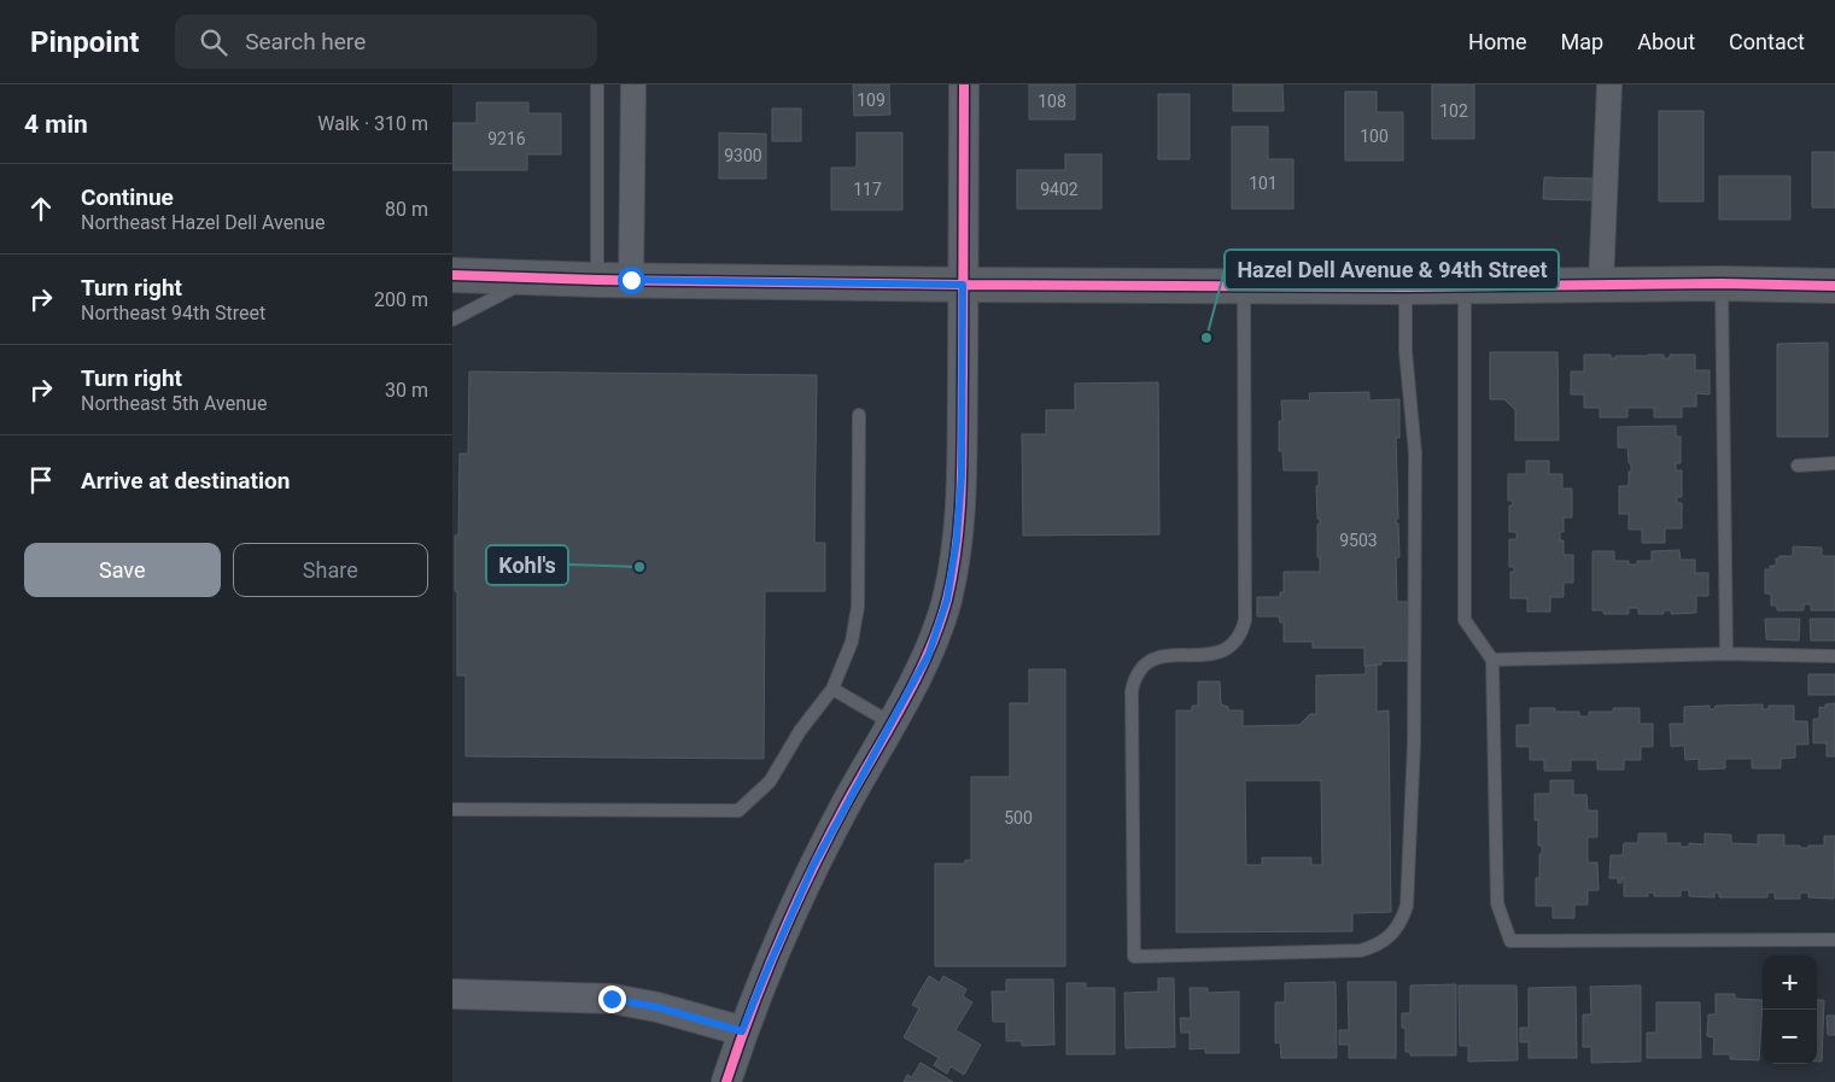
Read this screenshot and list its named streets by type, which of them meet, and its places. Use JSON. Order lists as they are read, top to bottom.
{
  "places": ["Hazel Dell Avenue & 94th Street", "Kohl's"],
  "house_numbers": [
    "109",
    "108",
    "102",
    "100",
    "9216",
    "9300",
    "101",
    "117",
    "9402",
    "9503",
    "500"
  ],
  "page": {
    "header": "Pinpoint",
    "search": "Search here",
    "nav": [
      "Home",
      "Map",
      "About",
      "Contact"
    ],
    "heading": ["4 min", "Walk · 310 m"],
    "list": [
      ["Continue", "Northeast Hazel Dell Avenue", "80 m"],
      ["Turn right", "Northeast 94th Street", "200 m"],
      ["Turn right", "Northeast 5th Avenue", "30 m"],
      "Arrive at destination"
    ],
    "buttons": ["Save", "Share"],
    "map_buttons": ["+", "−"]
  }
}
